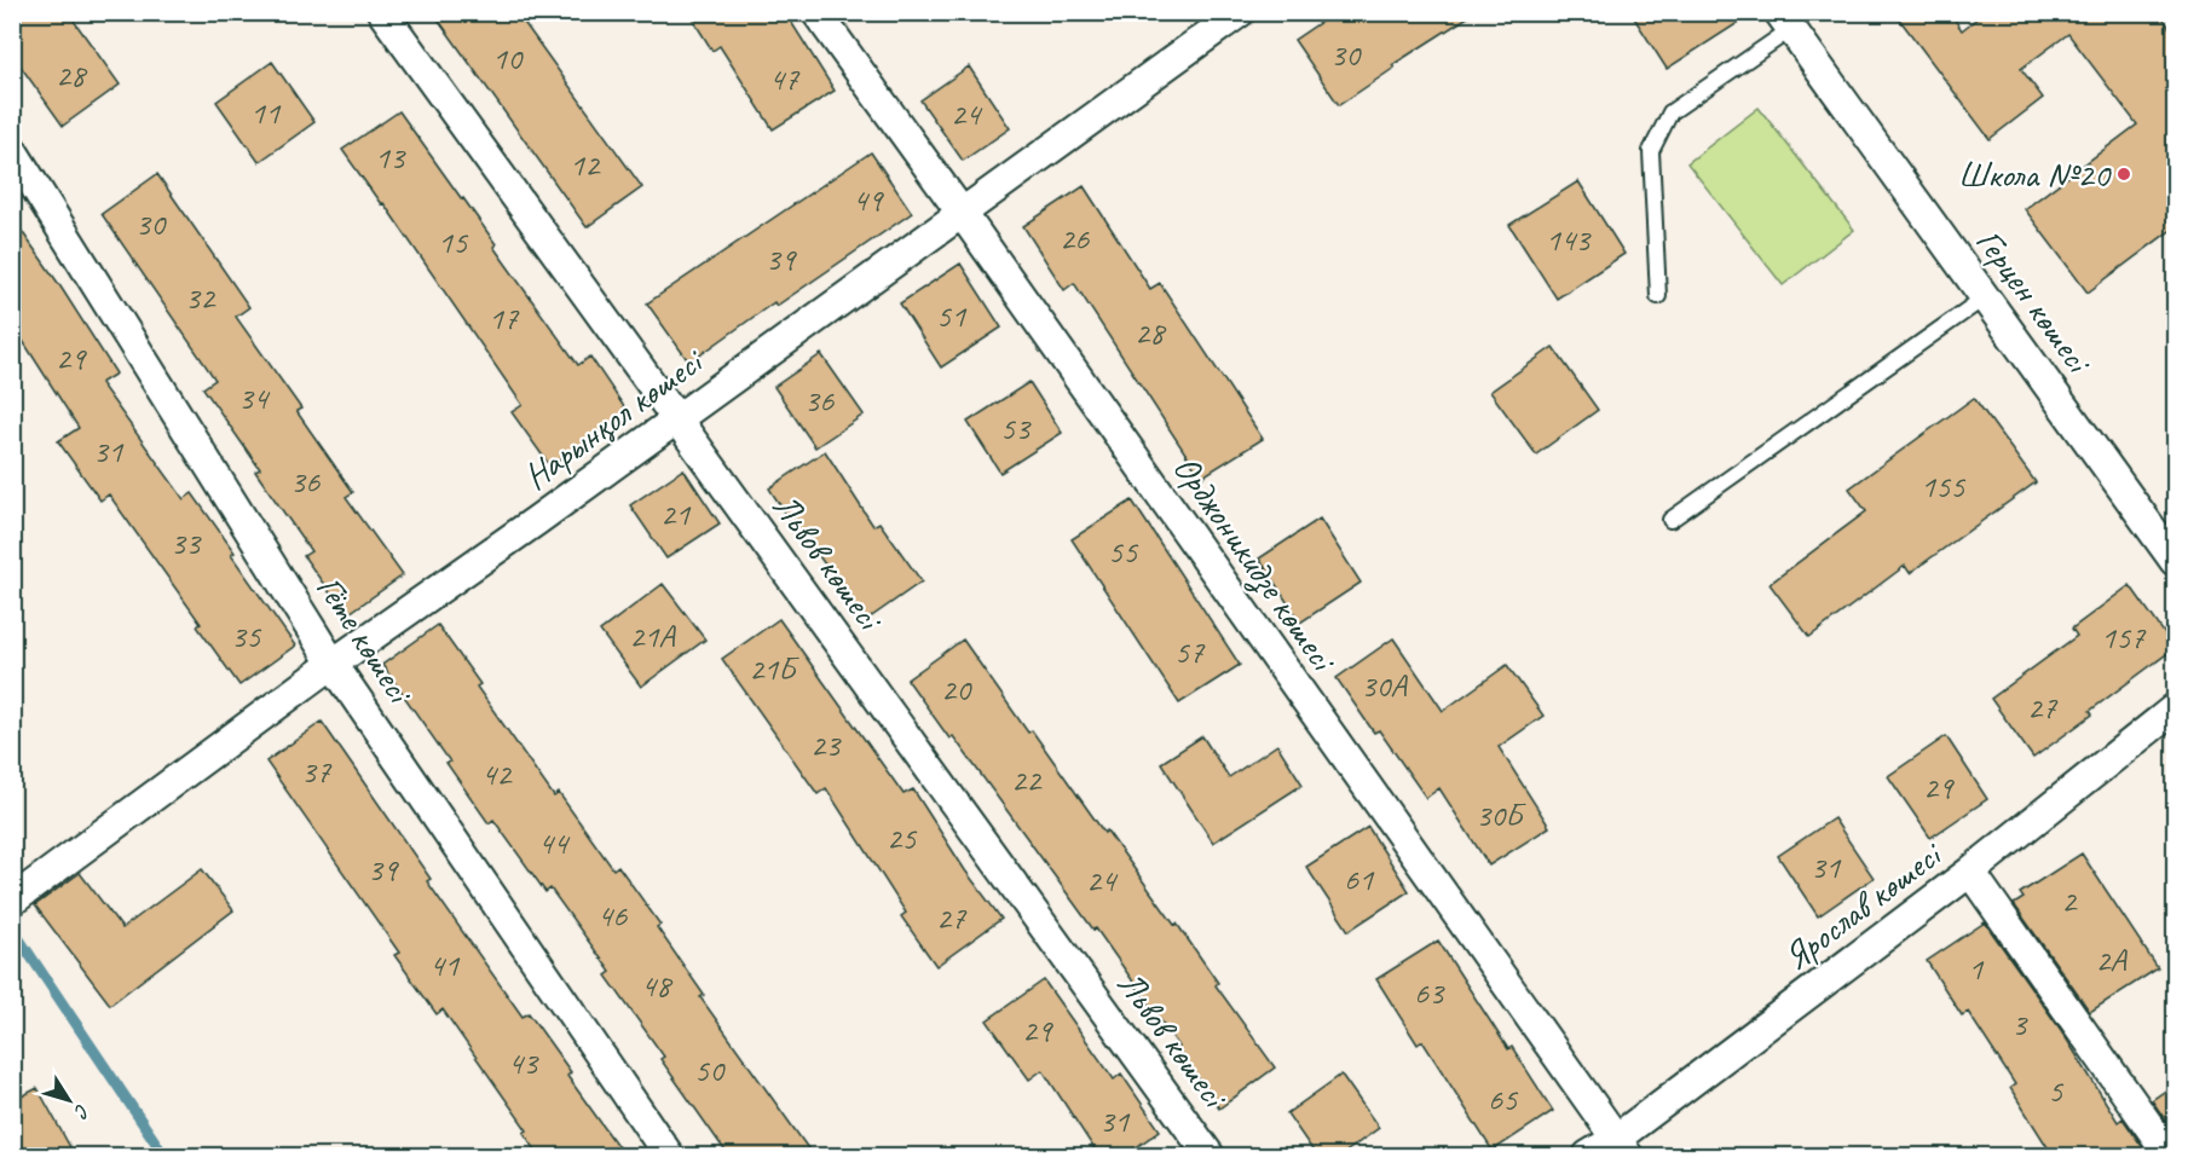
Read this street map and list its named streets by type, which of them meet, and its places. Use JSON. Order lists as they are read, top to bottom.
{
  "streets": {
    "street": [
      "Герцен көшесі",
      "Нарынқол көшесі",
      "Львов көшесі",
      "Орджоникидзе көшесі",
      "Гёте көшесі",
      "Ярослав көшесі"
    ]
  },
  "crossings": [
    ["Нарынқол көшесі", "Львов көшесі"],
    ["Нарынқол көшесі", "Орджоникидзе көшесі"],
    ["Нарынқол көшесі", "Гёте көшесі"],
    ["Орджоникидзе көшесі", "Ярослав көшесі"]
  ],
  "places": ["Школа №20"],
  "house_numbers": [
    "30",
    "10",
    "28",
    "47",
    "11",
    "24",
    "13",
    "12",
    "49",
    "30",
    "26",
    "143",
    "15",
    "39",
    "32",
    "51",
    "17",
    "28",
    "29",
    "34",
    "36",
    "53",
    "31",
    "36",
    "155",
    "21",
    "33",
    "55",
    "35",
    "21А",
    "157",
    "57",
    "21Б",
    "30А",
    "20",
    "27",
    "23",
    "37",
    "42",
    "22",
    "29",
    "30Б",
    "25",
    "44",
    "31",
    "39",
    "61",
    "24",
    "2",
    "46",
    "27",
    "2А",
    "41",
    "1",
    "48",
    "63",
    "3",
    "29",
    "43",
    "50",
    "5",
    "65",
    "31"
  ],
  "north": "bottom right"
}
